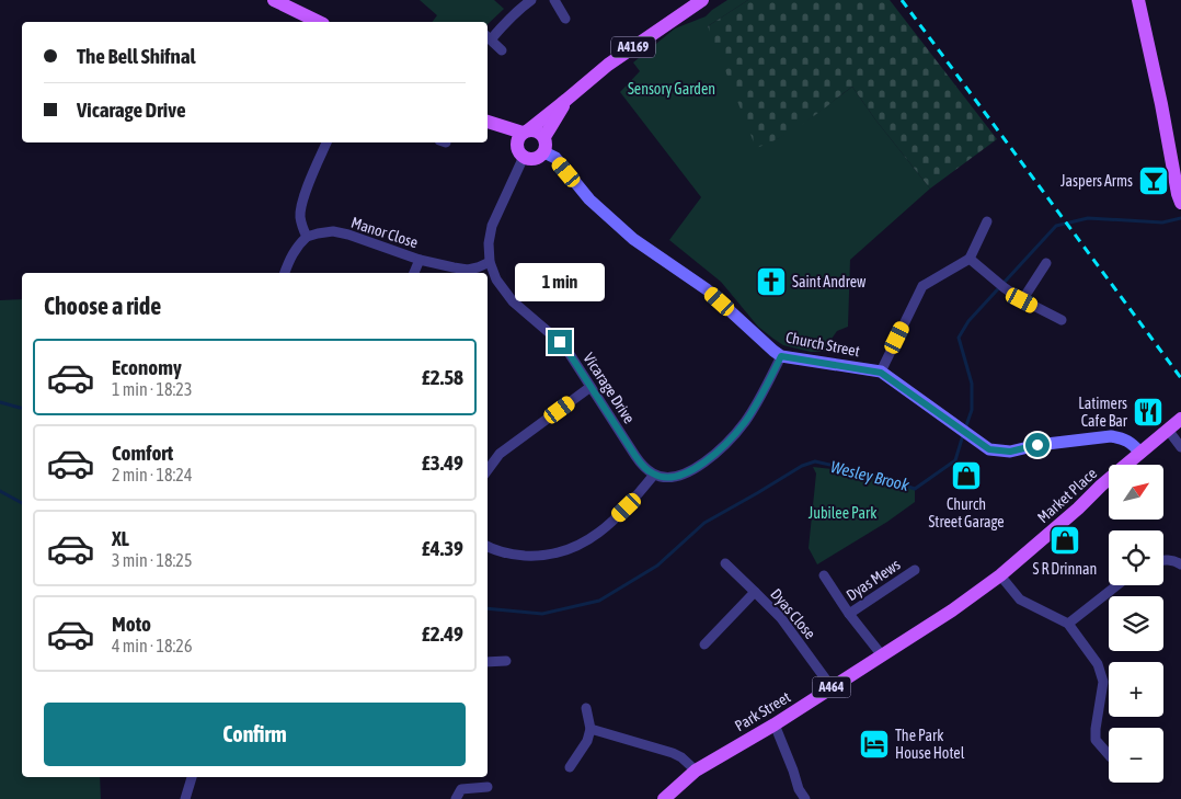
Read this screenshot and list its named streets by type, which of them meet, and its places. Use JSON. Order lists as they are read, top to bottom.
{
  "streets": {
    "main road": [
      "A4169",
      "Market Place",
      "A464",
      "Park Street"
    ],
    "street": [
      "Manor Close",
      "Church Street",
      "Vicarage Drive",
      "Dyas Mews",
      "Dyas Close"
    ]
  },
  "crossings": [
    ["A4169", "Church Street"],
    ["A4169", "Vicarage Drive"],
    ["Manor Close", "Vicarage Drive"],
    ["Church Street", "Vicarage Drive"],
    ["Church Street", "Market Place"],
    ["Market Place", "Park Street"],
    ["Dyas Close", "Park Street"]
  ],
  "water": ["Wesley Brook"],
  "parks": ["Sensory Garden", "Jubilee Park"],
  "places": {
    "bar": ["Jaspers Arms"],
    "church": ["Saint Andrew"],
    "restaurant": ["Latimers Cafe Bar"],
    "shop": ["Church Street Garage", "S R Drinnan"],
    "hotel": ["The Park House Hotel"]
  },
  "north": "top right",
  "page": {
    "banner": ["The Bell Shifnal", "Vicarage Drive"],
    "bubble": "1 min",
    "heading": "Choose a ride",
    "list": [
      {
        "name": "Economy",
        "note": "1 min · 18:23",
        "value": "£2.58"
      },
      {
        "name": "Comfort",
        "note": "2 min · 18:24",
        "value": "£3.49"
      },
      {
        "name": "XL",
        "note": "3 min · 18:25",
        "value": "£4.39"
      },
      {
        "name": "Moto",
        "note": "4 min · 18:26",
        "value": "£2.49"
      }
    ],
    "map_buttons": ["+", "−"],
    "buttons": "Confirm"
  }
}
